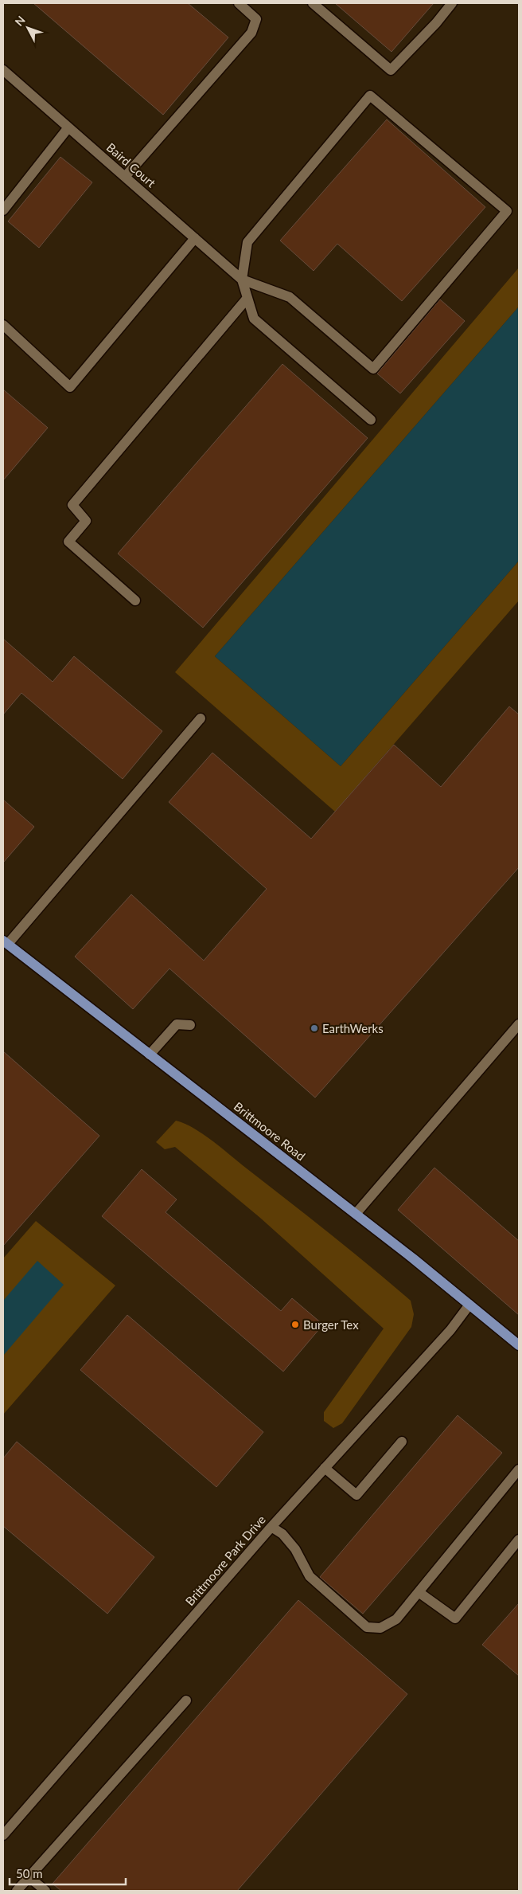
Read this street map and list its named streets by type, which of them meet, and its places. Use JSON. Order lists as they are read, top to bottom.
{
  "streets": {
    "main road": ["Brittmoore Road"],
    "street": ["Baird Court", "Brittmoore Park Drive"]
  },
  "crossings": [
    ["Brittmoore Road", "Brittmoore Park Drive"]
  ],
  "places": ["EarthWerks", "Burger Tex"],
  "scale_bar": "50 m",
  "north": "top left"
}
